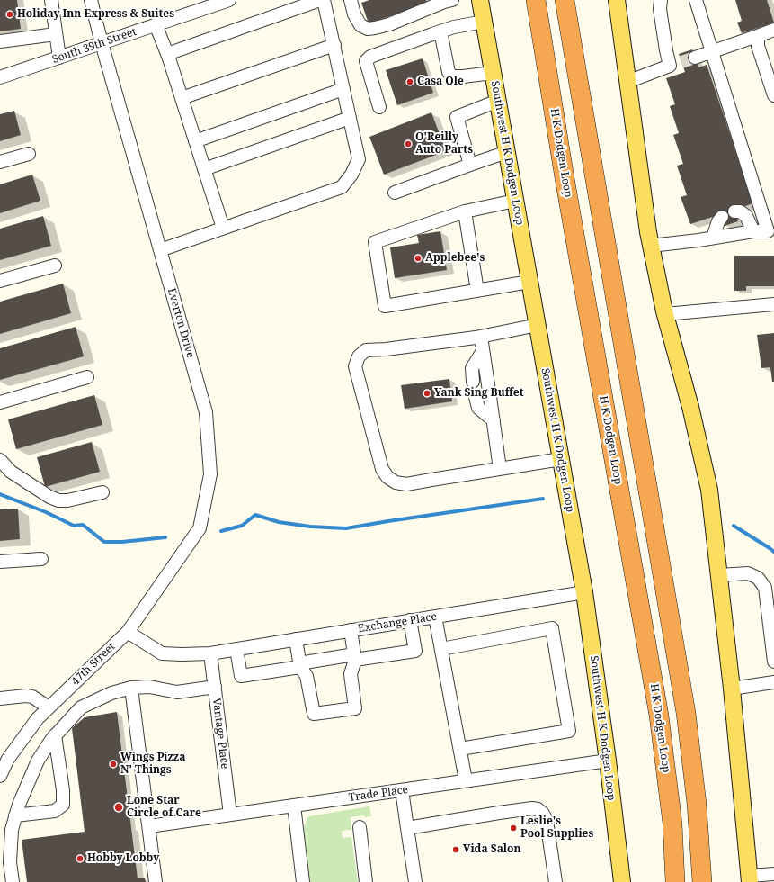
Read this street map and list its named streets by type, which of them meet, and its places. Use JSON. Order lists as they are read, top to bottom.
{
  "streets": {
    "highway": ["H K Dodgen Loop"],
    "main road": ["Southwest H K Dodgen Loop"],
    "street": [
      "South 39th Street",
      "Everton Drive",
      "Exchange Place",
      "47th Street",
      "Vantage Place",
      "Trade Place"
    ]
  },
  "crossings": [
    ["South 39th Street", "Everton Drive"],
    ["Southwest H K Dodgen Loop", "Exchange Place"],
    ["Southwest H K Dodgen Loop", "Trade Place"],
    ["Everton Drive", "47th Street"],
    ["Exchange Place", "Vantage Place"],
    ["Vantage Place", "Trade Place"]
  ],
  "places": [
    "Holiday Inn Express & Suites",
    "Casa Ole",
    "O'Reilly Auto Parts",
    "Applebee's",
    "Yank Sing Buffet",
    "Wings Pizza N' Things",
    "Lone Star Circle of Care",
    "Leslie's Pool Supplies",
    "Vida Salon",
    "Hobby Lobby"
  ]
}
